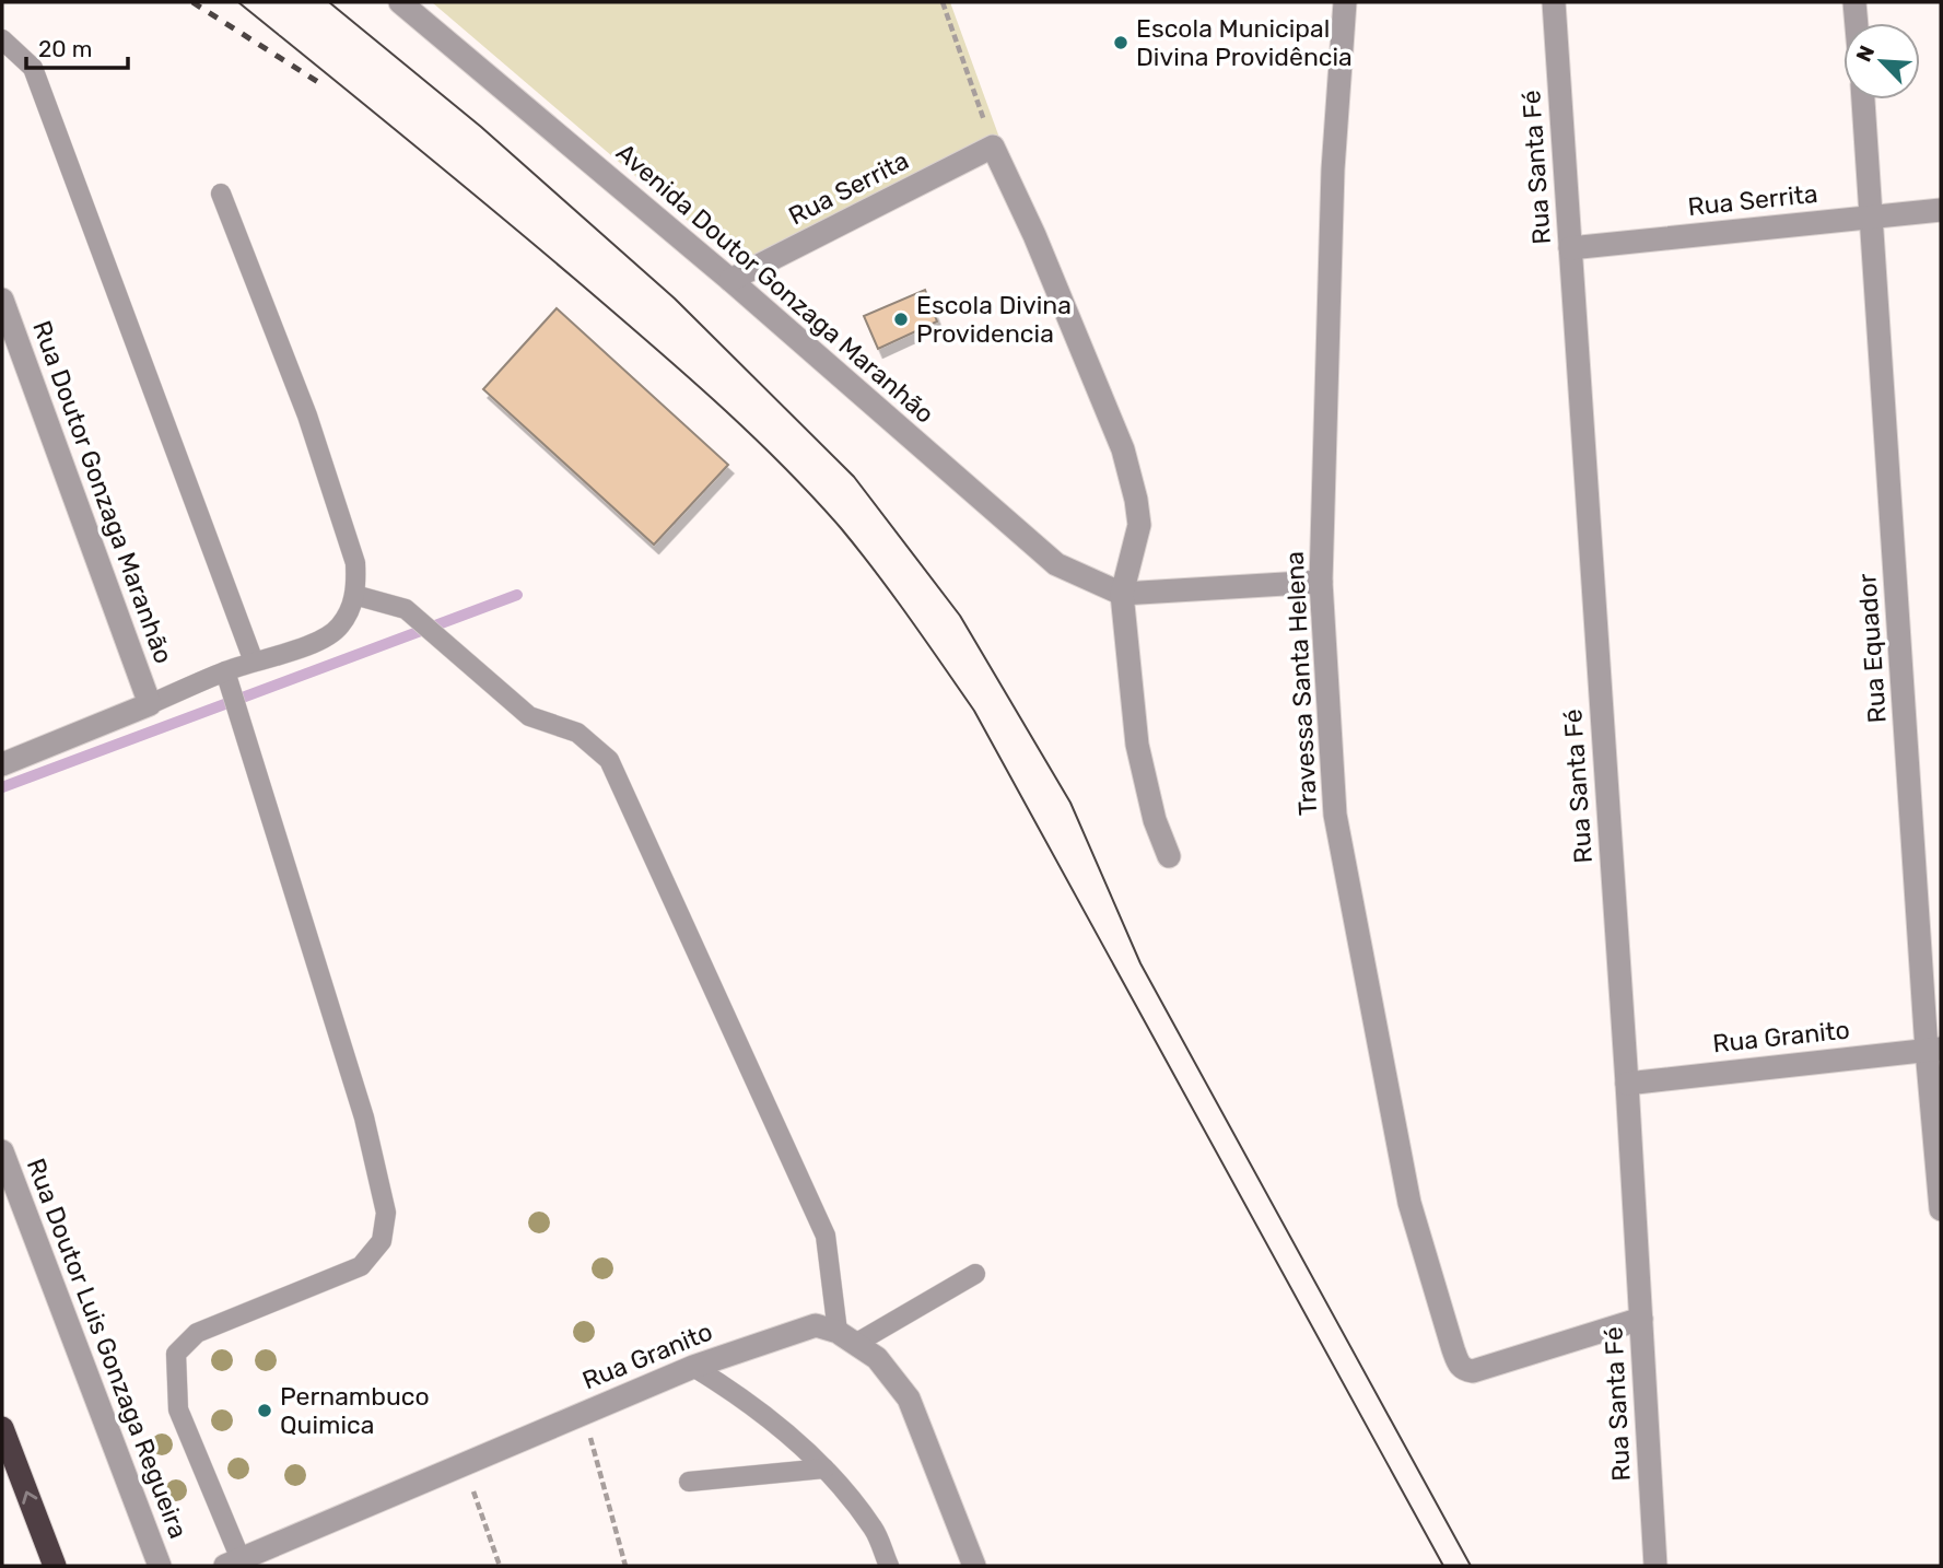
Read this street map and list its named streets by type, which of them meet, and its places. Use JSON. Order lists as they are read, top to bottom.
{
  "streets": {
    "street": [
      "Rua Santa Fé",
      "Rua Serrita",
      "Avenida Doutor Gonzaga Maranhão",
      "Rua Doutor Gonzaga Maranhão",
      "Rua Equador",
      "Travessa Santa Helena",
      "Rua Granito",
      "Rua Doutor Luis Gonzaga Regueira"
    ]
  },
  "crossings": [
    ["Rua Santa Fé", "Rua Serrita"],
    ["Rua Santa Fé", "Travessa Santa Helena"],
    ["Rua Santa Fé", "Rua Granito"],
    ["Rua Serrita", "Avenida Doutor Gonzaga Maranhão"],
    ["Rua Serrita", "Rua Equador"],
    ["Rua Equador", "Rua Granito"]
  ],
  "places": ["Escola Municipal Divina Providência", "Escola Divina Providencia", "Pernambuco Quimica"],
  "scale_bar": "20 m",
  "north": "top left"
}
